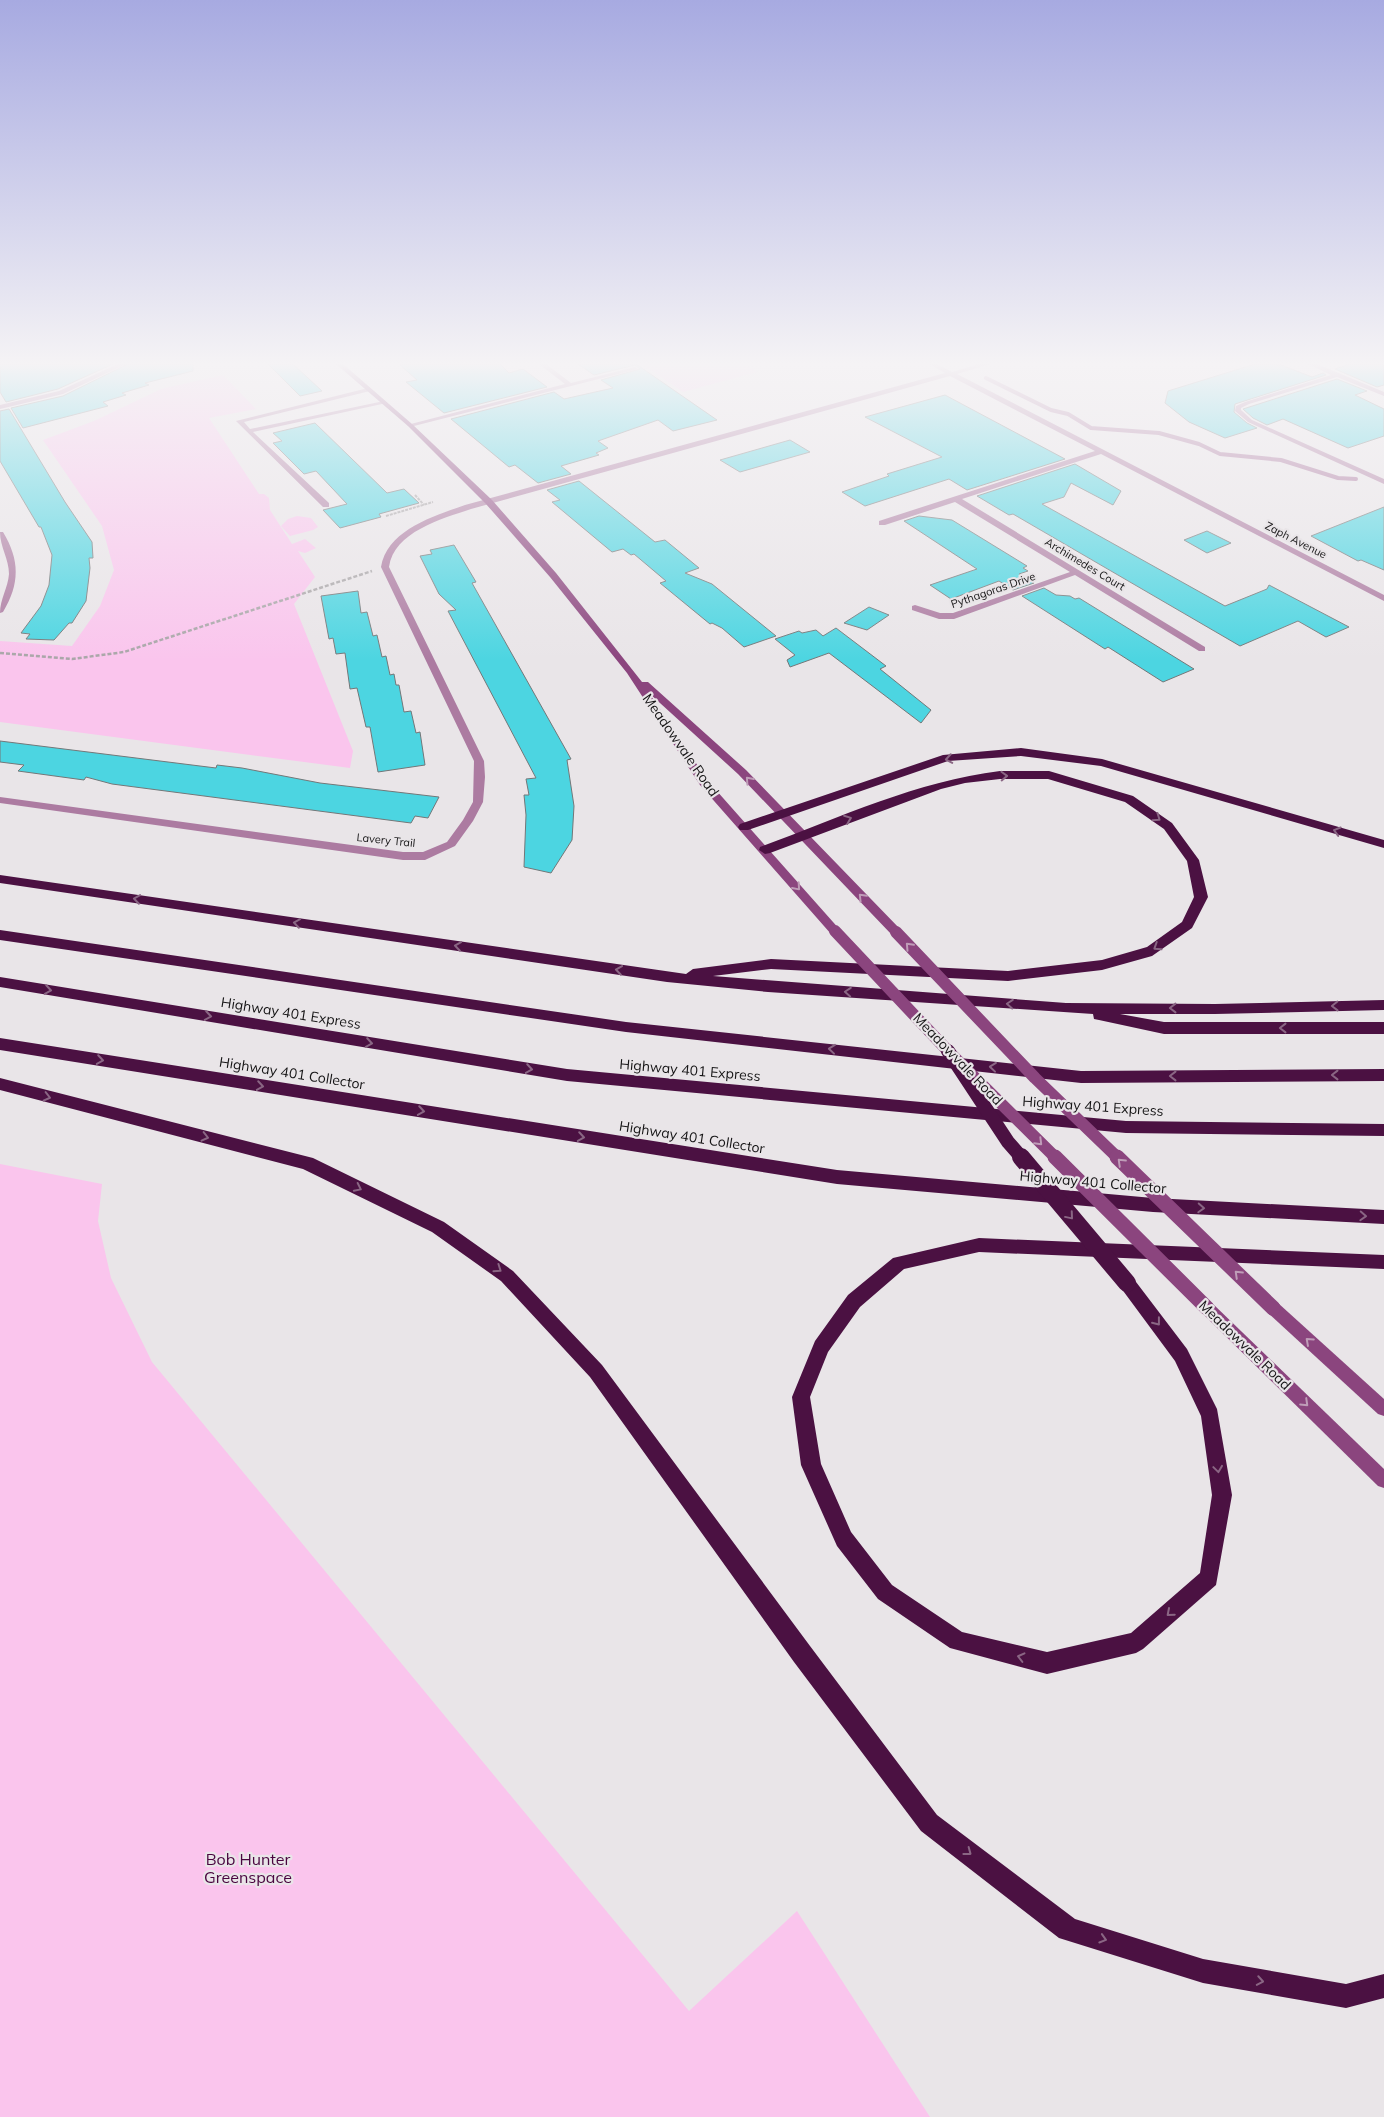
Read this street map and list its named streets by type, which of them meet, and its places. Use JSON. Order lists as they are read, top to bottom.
{
  "streets": {
    "highway": ["Highway 401 Express", "Highway 401 Collector"],
    "main road": ["Meadowvale Road"],
    "street": [
      "Zaph Avenue",
      "Archimedes Court",
      "Pythagoras Drive",
      "Lavery Trail"
    ]
  },
  "crossings": [
    ["Archimedes Court", "Pythagoras Drive"]
  ],
  "one_way": ["Highway 401 Collector"],
  "parks": ["Bob Hunter Greenspace"]
}
